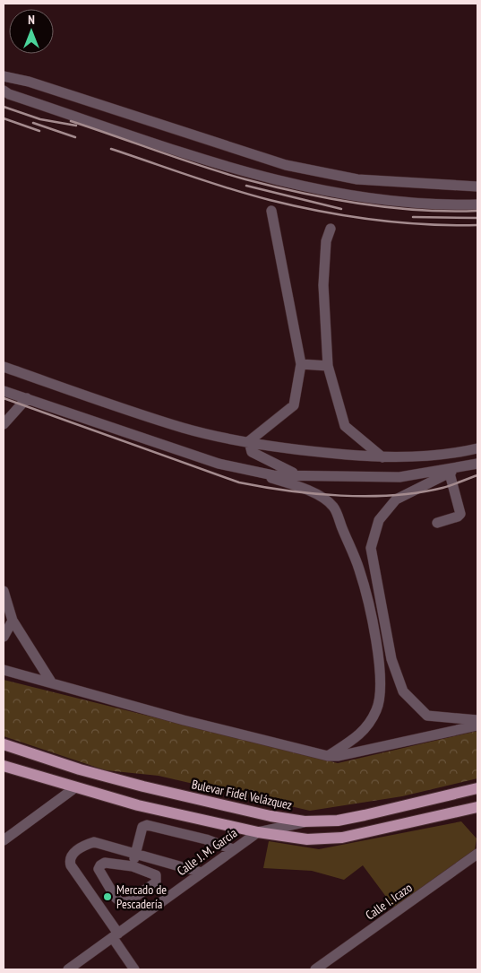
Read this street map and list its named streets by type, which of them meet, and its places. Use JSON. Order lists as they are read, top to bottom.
{
  "streets": {
    "main road": ["Bulevar Fidel Velázquez"],
    "street": ["Calle J. M. García", "Calle I. Icazo"]
  },
  "crossings": [
    ["Bulevar Fidel Velázquez", "Calle J. M. García"]
  ],
  "places": ["Mercado de Pescadería"],
  "north": "top"
}
